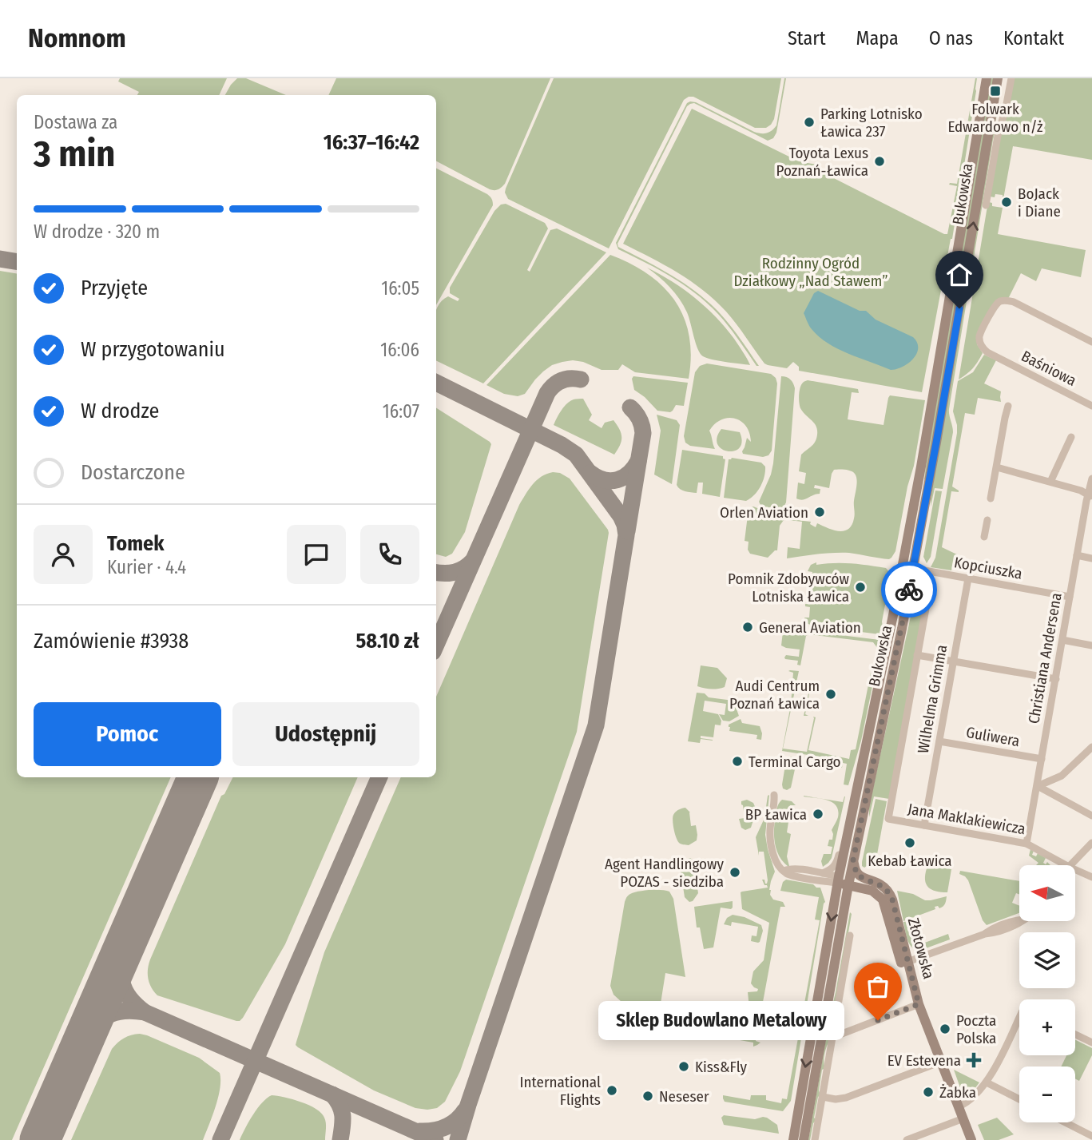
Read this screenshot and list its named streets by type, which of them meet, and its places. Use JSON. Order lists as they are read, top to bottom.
{
  "streets": {
    "main road": ["Bukowska", "Złotowska"],
    "street": [
      "Baśniowa",
      "Kopciuszka",
      "Christiana Andersena",
      "Wilhelma Grimma",
      "Guliwera",
      "Jana Maklakiewicza"
    ]
  },
  "crossings": [
    ["Bukowska", "Kopciuszka"],
    ["Bukowska", "Złotowska"],
    ["Kopciuszka", "Christiana Andersena"],
    ["Kopciuszka", "Wilhelma Grimma"],
    ["Christiana Andersena", "Guliwera"],
    ["Christiana Andersena", "Jana Maklakiewicza"],
    ["Wilhelma Grimma", "Guliwera"],
    ["Wilhelma Grimma", "Jana Maklakiewicza"]
  ],
  "parks": ["Rodzinny Ogród Działkowy „Nad Stawem”"],
  "places": {
    "transit": ["Folwark Edwardowo n/ż"],
    "other": [
      "Parking Lotnisko Ławica 237",
      "Toyota Lexus Poznań-Ławica",
      "BoJack i Diane",
      "Orlen Aviation",
      "Pomnik Zdobywców Lotniska Ławica",
      "General Aviation",
      "Audi Centrum Poznań Ławica",
      "Terminal Cargo",
      "BP Ławica",
      "Kebab Ławica",
      "Agent Handlingowy POZAS - siedziba",
      "Sklep Budowlano Metalowy",
      "Poczta Polska",
      "Kiss&Fly",
      "International Flights",
      "Żabka",
      "Neseser"
    ],
    "health": ["EV Estevena"]
  },
  "north": "left",
  "page": {
    "header": "Nomnom",
    "nav": [
      "Start",
      "Mapa",
      "O nas",
      "Kontakt"
    ],
    "heading": ["3 min", "Dostawa za", "16:37–16:42"],
    "panel": [
      "Tomek",
      "Kurier · 4.4",
      "Zamówienie #3938",
      "58.10 zł"
    ],
    "bar": "W drodze · 320 m",
    "list": [
      ["Przyjęte", "16:05"],
      ["W przygotowaniu", "16:06"],
      ["W drodze", "16:07"],
      "Dostarczone"
    ],
    "buttons": ["Pomoc", "Udostępnij"],
    "map_buttons": ["+", "−"],
    "bubble": "Sklep Budowlano Metalowy"
  }
}
